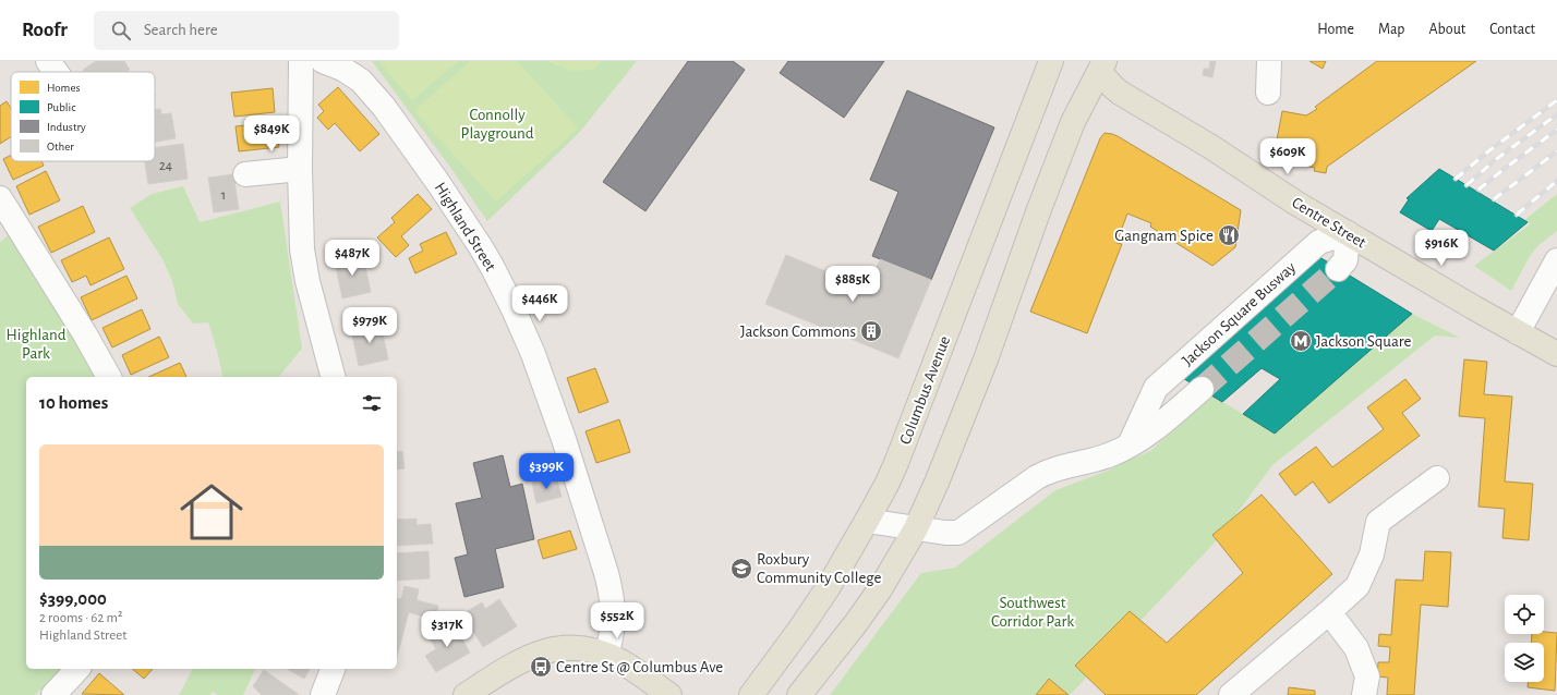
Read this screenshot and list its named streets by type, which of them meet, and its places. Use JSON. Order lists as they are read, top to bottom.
{
  "streets": {
    "main road": ["Centre Street", "Columbus Avenue"],
    "street": ["Highland Street", "Jackson Square Busway"]
  },
  "crossings": [
    ["Centre Street", "Jackson Square Busway"],
    ["Jackson Square Busway", "Columbus Avenue"]
  ],
  "parks": ["Connolly Playground", "Highland Park", "Southwest Corridor Park"],
  "places": {
    "restaurant": ["Gangnam Spice"],
    "building": ["Jackson Commons"],
    "metro station": ["Jackson Square"],
    "school or university": ["Roxbury Community College"],
    "bus stop": ["Centre St @ Columbus Ave"]
  },
  "house_numbers": ["24", "1"],
  "legend": [
    "Homes",
    "Public",
    "Industry",
    "Other"
  ],
  "page": {
    "header": "Roofr",
    "search": "Search here",
    "nav": [
      "Home",
      "Map",
      "About",
      "Contact"
    ],
    "price": [
      "$849K",
      "$609K",
      "$916K",
      "$487K",
      "$885K",
      "$446K",
      "$979K",
      "$399K",
      "$552K",
      "$317K"
    ],
    "heading": "10 homes",
    "list": [
      {
        "name": "$399,000",
        "note": "2 rooms · 62 m² · Highland Street"
      }
    ]
  }
}
